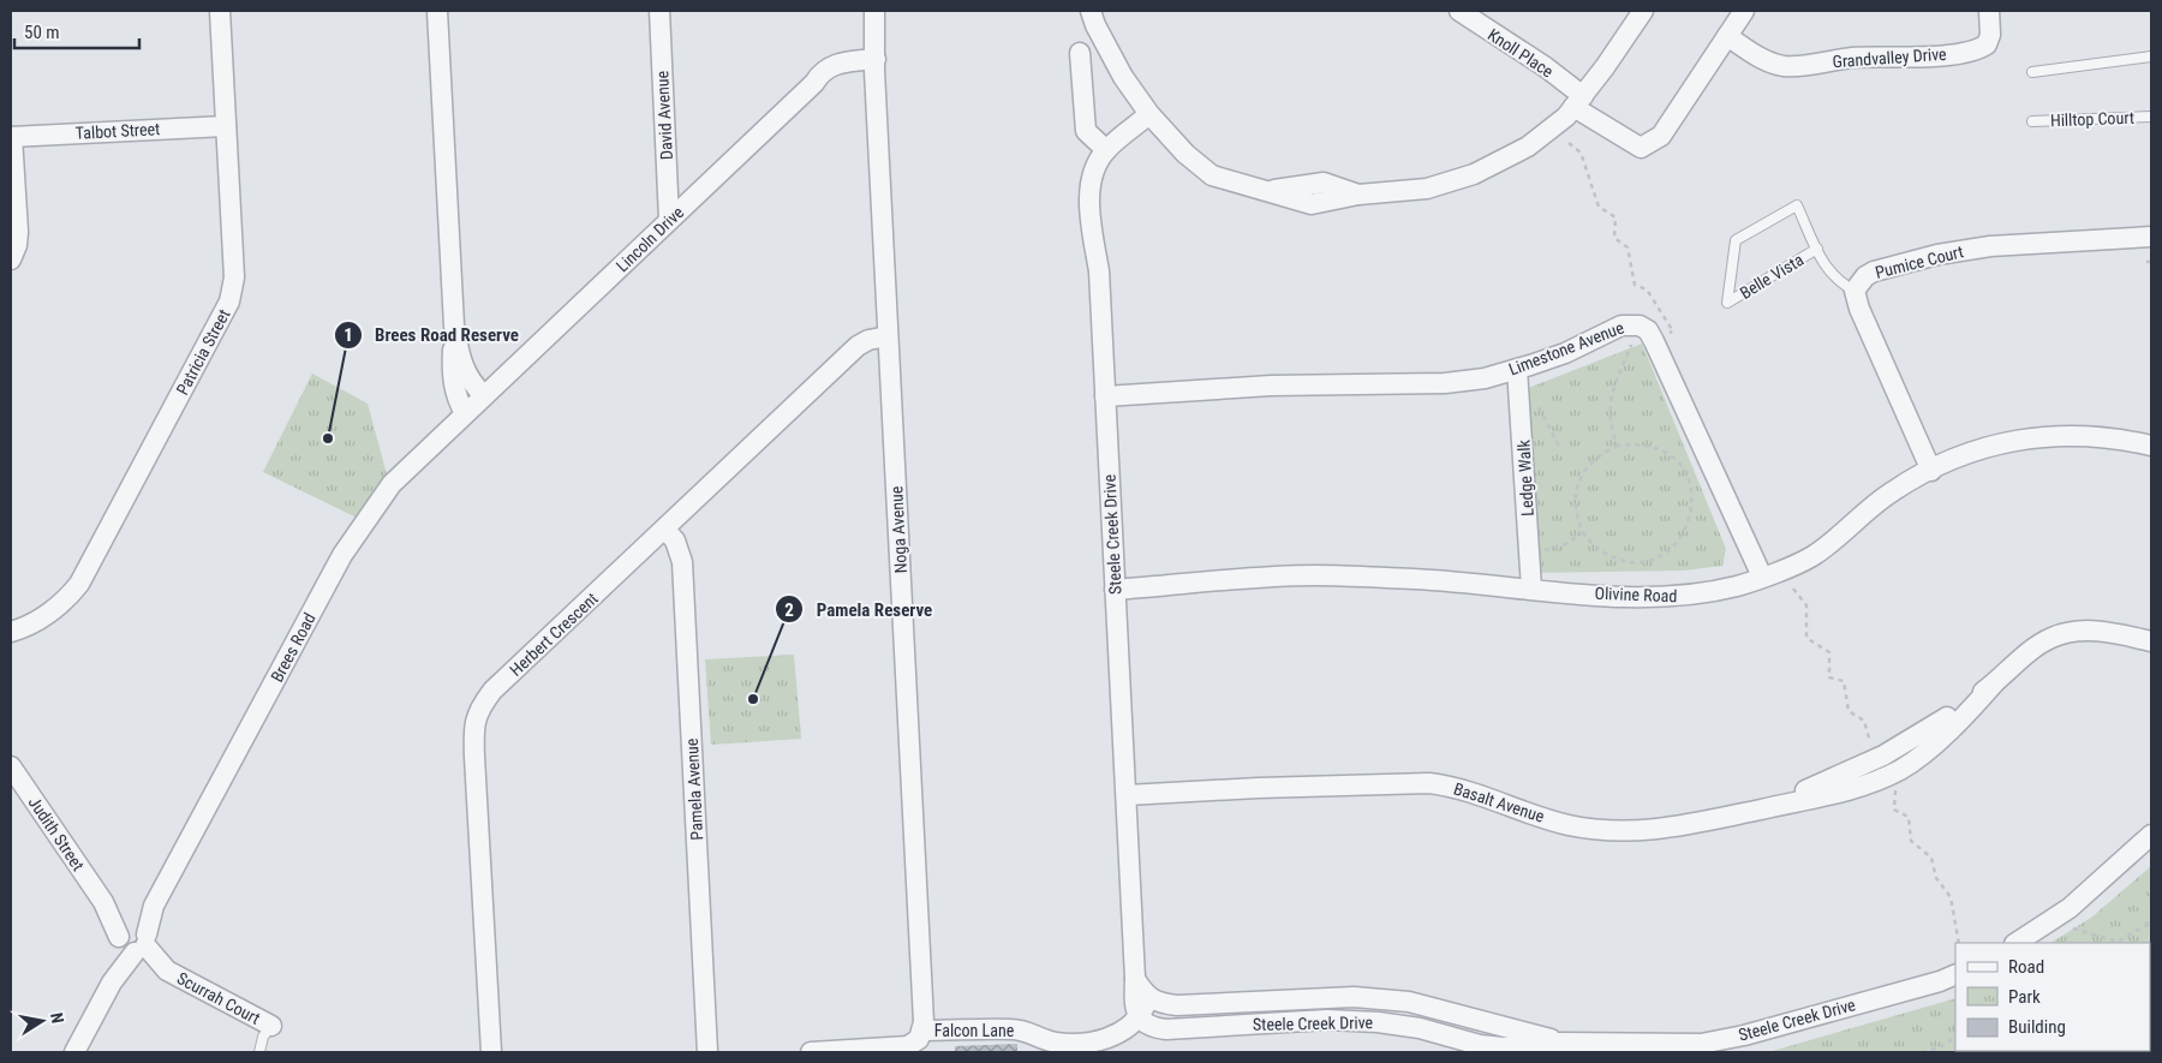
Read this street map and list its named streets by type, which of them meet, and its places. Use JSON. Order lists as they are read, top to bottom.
{
  "streets": {
    "street": [
      "Knoll Place",
      "Grandvalley Drive",
      "David Avenue",
      "Talbot Street",
      "Lincoln Drive",
      "Pumice Court",
      "Limestone Avenue",
      "Patricia Street",
      "Ledge Walk",
      "Noga Avenue",
      "Steele Creek Drive",
      "Olivine Road",
      "Herbert Crescent",
      "Brees Road",
      "Pamela Avenue",
      "Basalt Avenue",
      "Judith Street",
      "Scurrah Court",
      "Falcon Lane"
    ],
    "lane": ["Hilltop Court", "Belle Vista"]
  },
  "crossings": [
    ["Knoll Place", "Grandvalley Drive"],
    ["David Avenue", "Lincoln Drive"],
    ["Talbot Street", "Patricia Street"],
    ["Lincoln Drive", "Noga Avenue"],
    ["Lincoln Drive", "Brees Road"],
    ["Pumice Court", "Belle Vista"],
    ["Limestone Avenue", "Ledge Walk"],
    ["Limestone Avenue", "Steele Creek Drive"],
    ["Limestone Avenue", "Olivine Road"],
    ["Ledge Walk", "Olivine Road"],
    ["Noga Avenue", "Herbert Crescent"],
    ["Noga Avenue", "Falcon Lane"],
    ["Steele Creek Drive", "Olivine Road"],
    ["Steele Creek Drive", "Basalt Avenue"],
    ["Steele Creek Drive", "Falcon Lane"],
    ["Herbert Crescent", "Pamela Avenue"],
    ["Brees Road", "Judith Street"],
    ["Brees Road", "Scurrah Court"],
    ["Judith Street", "Scurrah Court"]
  ],
  "places": ["Brees Road Reserve", "Pamela Reserve"],
  "legend": ["Road", "Park", "Building"],
  "scale_bar": "50 m",
  "north": "right"
}
